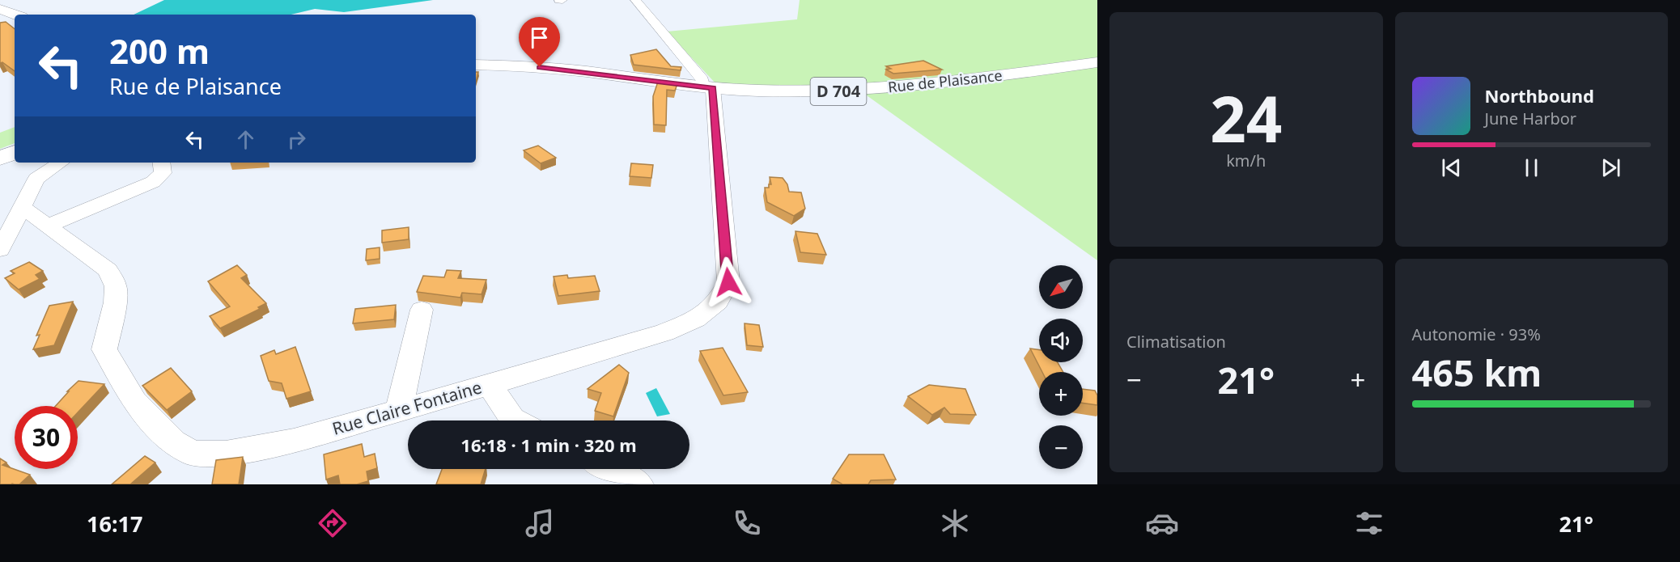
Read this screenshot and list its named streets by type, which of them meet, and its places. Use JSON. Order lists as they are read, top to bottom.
{
  "streets": {
    "main road": ["Rue de Plaisance", "D 704"],
    "street": ["Rue Claire Fontaine"]
  },
  "crossings": [
    ["Rue de Plaisance", "Rue Claire Fontaine"]
  ],
  "north": "bottom left",
  "page": {
    "tile": [
      ["24", "km/h"],
      "Climatisation",
      ["Autonomie · 93%", "465 km"]
    ],
    "turn": ["200 m", "Rue de Plaisance"],
    "song": ["Northbound", "June Harbor"],
    "map_buttons": ["+", "−"],
    "heat": ["−", "21°", "+"],
    "limit": "30",
    "trip": "16:18 · 1 min · 320 m",
    "tabs": ["16:17", "21°"]
  }
}
